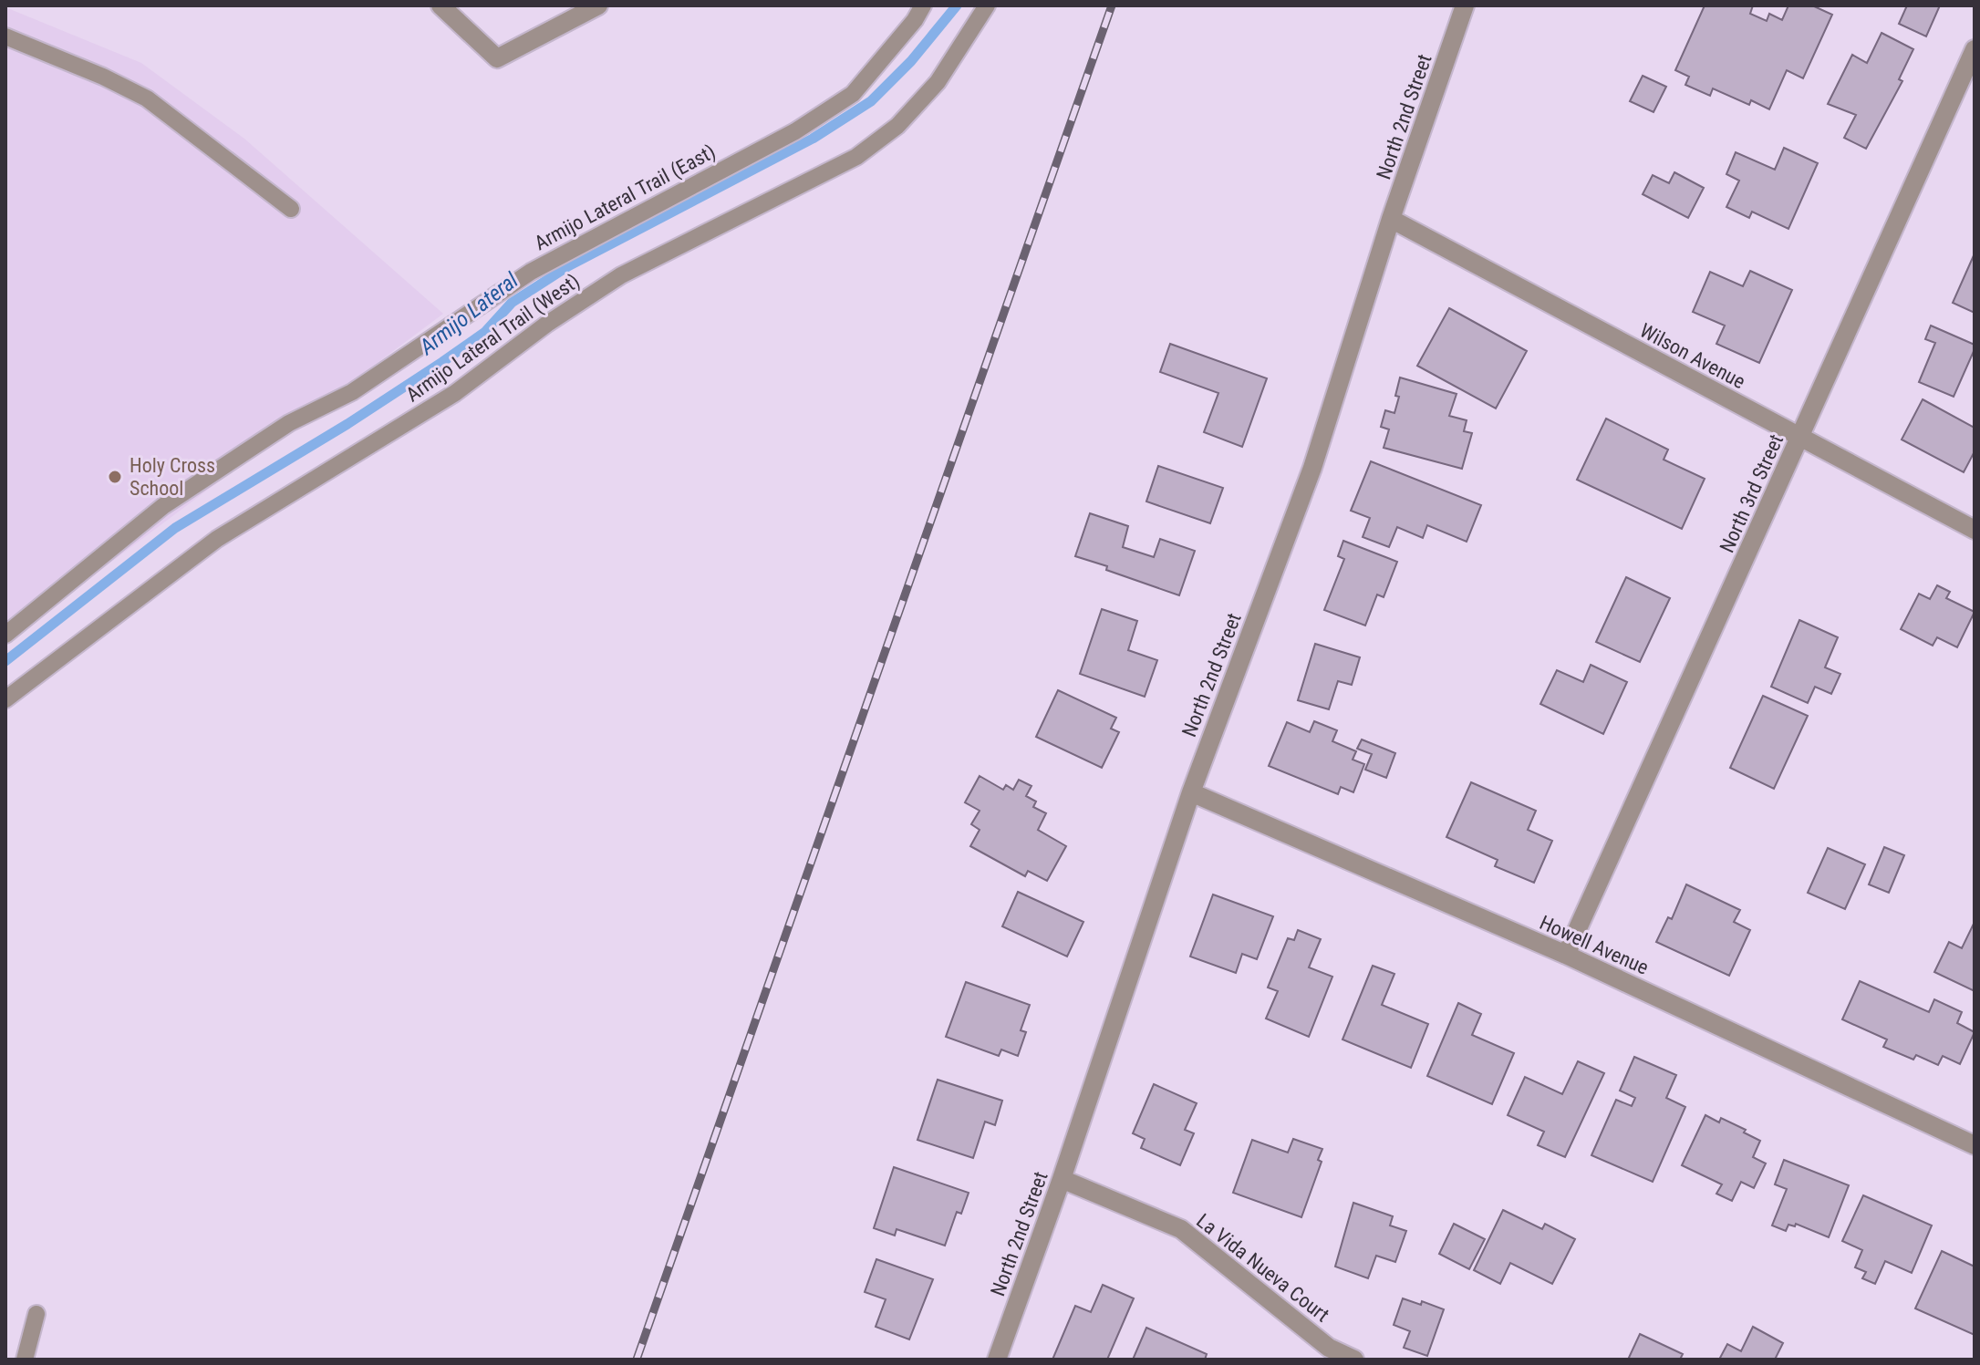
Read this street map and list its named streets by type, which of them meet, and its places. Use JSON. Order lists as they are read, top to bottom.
{
  "streets": {
    "street": [
      "North 2nd Street",
      "Wilson Avenue",
      "North 3rd Street",
      "Howell Avenue",
      "La Vida Nueva Court"
    ],
    "lane": ["Armijo Lateral Trail (East)", "Armijo Lateral Trail (West)"]
  },
  "crossings": [
    ["North 2nd Street", "Wilson Avenue"],
    ["North 2nd Street", "Howell Avenue"],
    ["North 2nd Street", "La Vida Nueva Court"],
    ["Wilson Avenue", "North 3rd Street"],
    ["North 3rd Street", "Howell Avenue"]
  ],
  "water": ["Armijo Lateral"],
  "places": ["Holy Cross School"]
}
